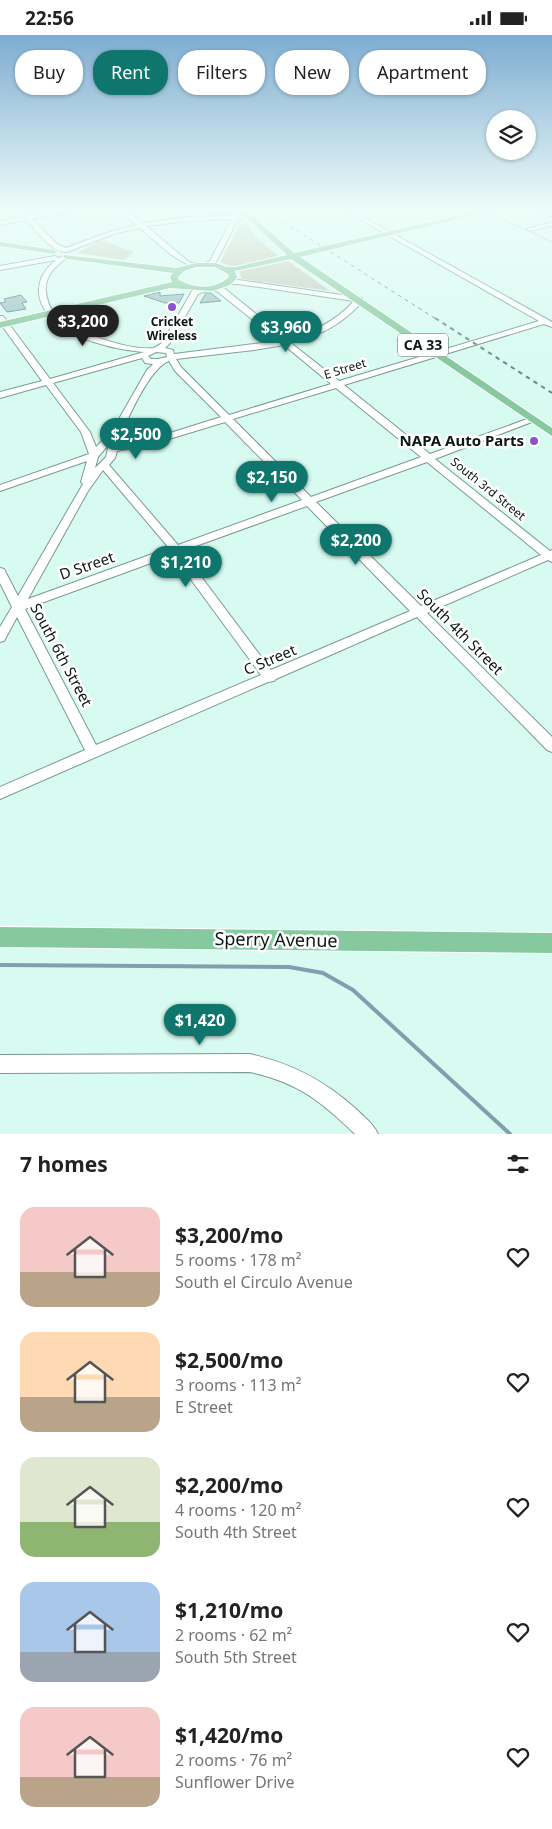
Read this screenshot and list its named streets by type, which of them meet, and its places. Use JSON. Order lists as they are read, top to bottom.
{
  "streets": {
    "main road": ["CA 33", "Sperry Avenue"],
    "street": [
      "E Street",
      "South 3rd Street",
      "D Street",
      "South 4th Street",
      "South 6th Street",
      "C Street"
    ]
  },
  "crossings": [
    ["CA 33", "E Street"],
    ["CA 33", "D Street"],
    ["E Street", "South 3rd Street"],
    ["E Street", "South 4th Street"],
    ["South 3rd Street", "D Street"],
    ["South 3rd Street", "C Street"],
    ["D Street", "South 4th Street"],
    ["D Street", "South 6th Street"],
    ["South 4th Street", "C Street"],
    ["South 6th Street", "C Street"]
  ],
  "places": ["Cricket Wireless", "NAPA Auto Parts"],
  "page": {
    "status": "22:56",
    "chip": [
      "Buy",
      "Rent",
      "Filters",
      "New",
      "Apartment"
    ],
    "price": [
      "$3,200",
      "$3,960",
      "$2,500",
      "$2,150",
      "$2,200",
      "$1,210",
      "$1,420"
    ],
    "heading": "7 homes",
    "list": [
      {
        "name": "$3,200/mo",
        "note": "5 rooms · 178 m² · South el Circulo Avenue"
      },
      {
        "name": "$2,500/mo",
        "note": "3 rooms · 113 m² · E Street"
      },
      {
        "name": "$2,200/mo",
        "note": "4 rooms · 120 m² · South 4th Street"
      },
      {
        "name": "$1,210/mo",
        "note": "2 rooms · 62 m² · South 5th Street"
      },
      {
        "name": "$1,420/mo",
        "note": "2 rooms · 76 m² · Sunflower Drive"
      }
    ]
  }
}
